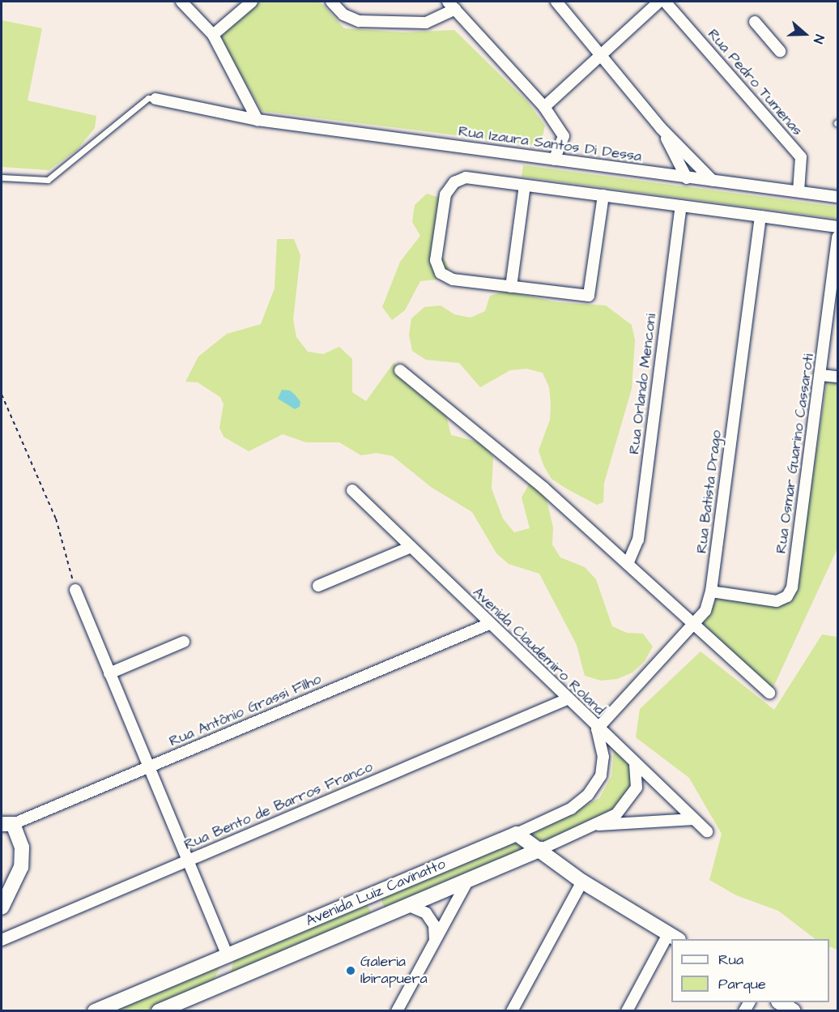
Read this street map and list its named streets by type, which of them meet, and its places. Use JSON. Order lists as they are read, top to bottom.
{
  "streets": {
    "street": [
      "Rua Pedro Tumenas",
      "Rua Izaura Santos Di Dessa",
      "Rua Orlando Menconi",
      "Rua Osmar Guarino Cassaroti",
      "Rua Batista Drago",
      "Avenida Claudemiro Roland",
      "Rua Antônio Grassi Filho",
      "Rua Bento de Barros Franco",
      "Avenida Luiz Cavinatto"
    ]
  },
  "crossings": [
    ["Rua Pedro Tumenas", "Rua Izaura Santos Di Dessa"],
    ["Rua Osmar Guarino Cassaroti", "Rua Batista Drago"],
    ["Rua Batista Drago", "Avenida Claudemiro Roland"],
    ["Rua Batista Drago", "Avenida Luiz Cavinatto"],
    ["Avenida Claudemiro Roland", "Rua Antônio Grassi Filho"],
    ["Avenida Claudemiro Roland", "Rua Bento de Barros Franco"],
    ["Avenida Claudemiro Roland", "Avenida Luiz Cavinatto"]
  ],
  "places": ["Galeria Ibirapuera"],
  "legend": ["Rua", "Parque"],
  "north": "right"
}
